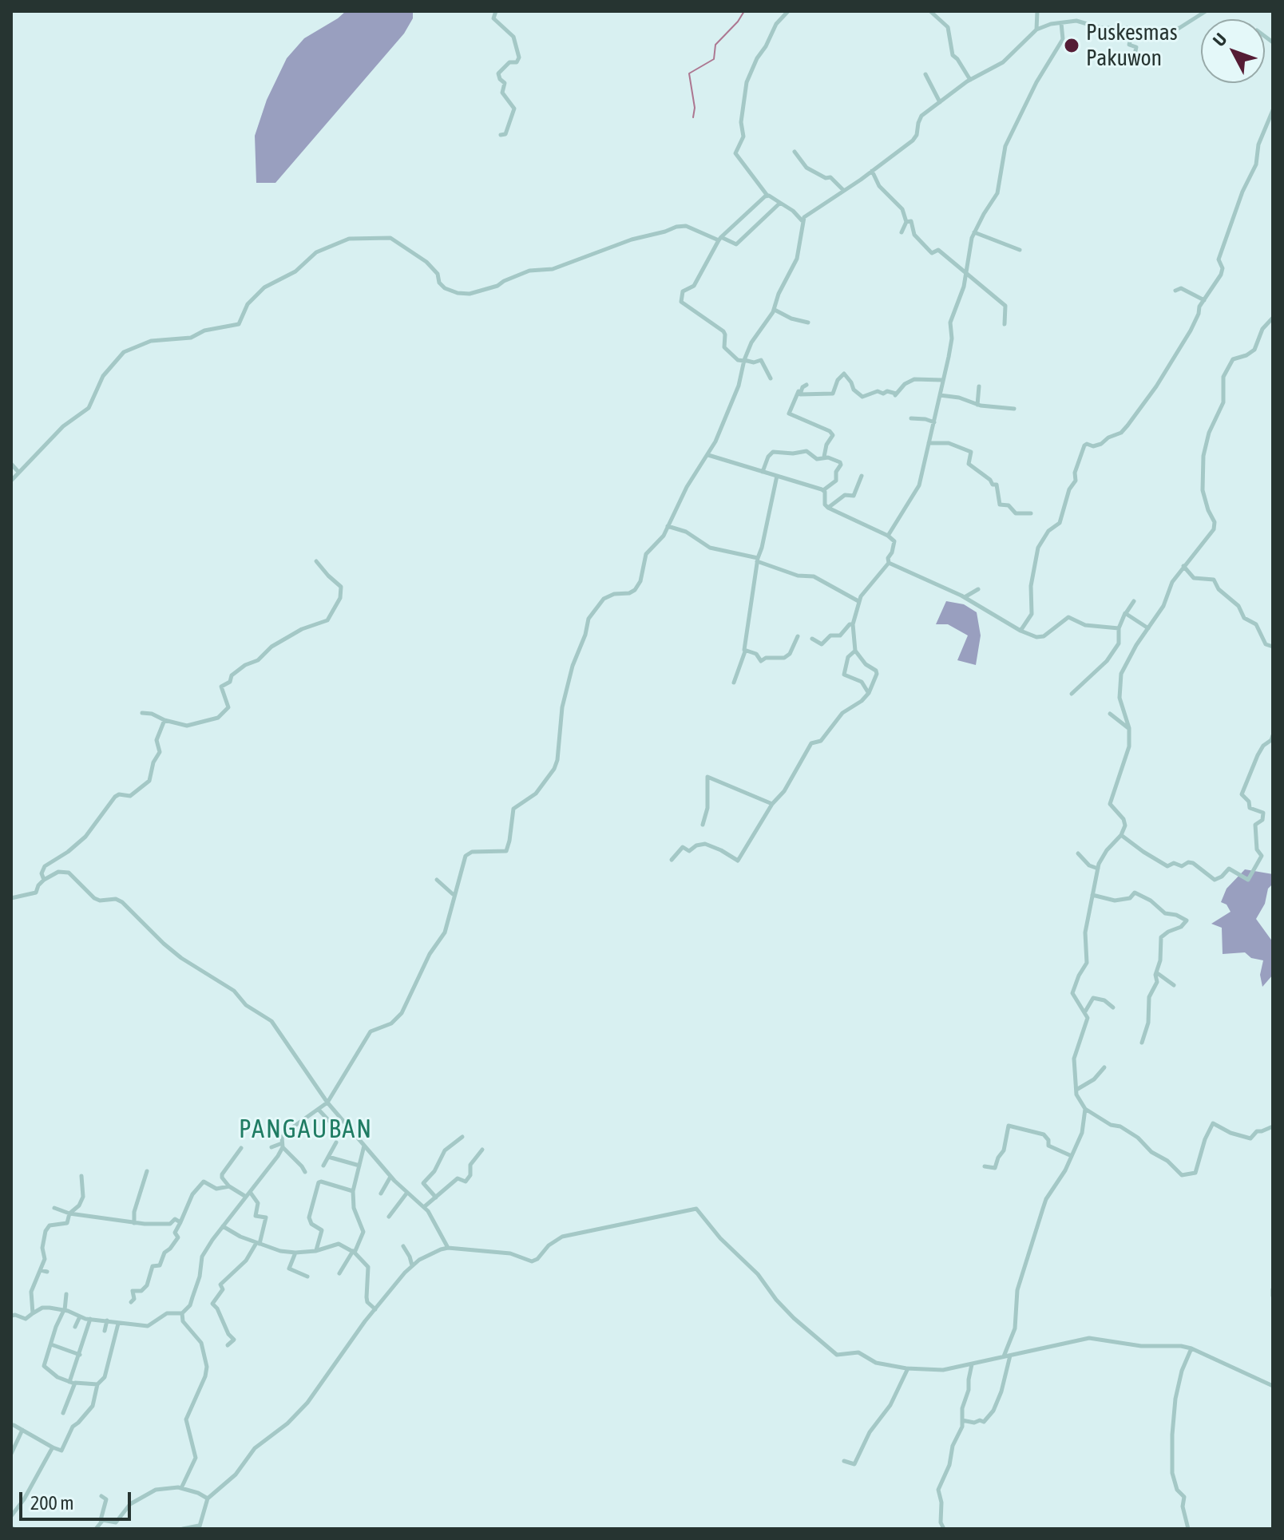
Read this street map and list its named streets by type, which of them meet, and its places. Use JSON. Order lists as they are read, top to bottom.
{
  "districts": ["PANGAUBAN"],
  "places": ["Puskesmas Pakuwon"],
  "scale_bar": "200 m",
  "north": "top left"
}
